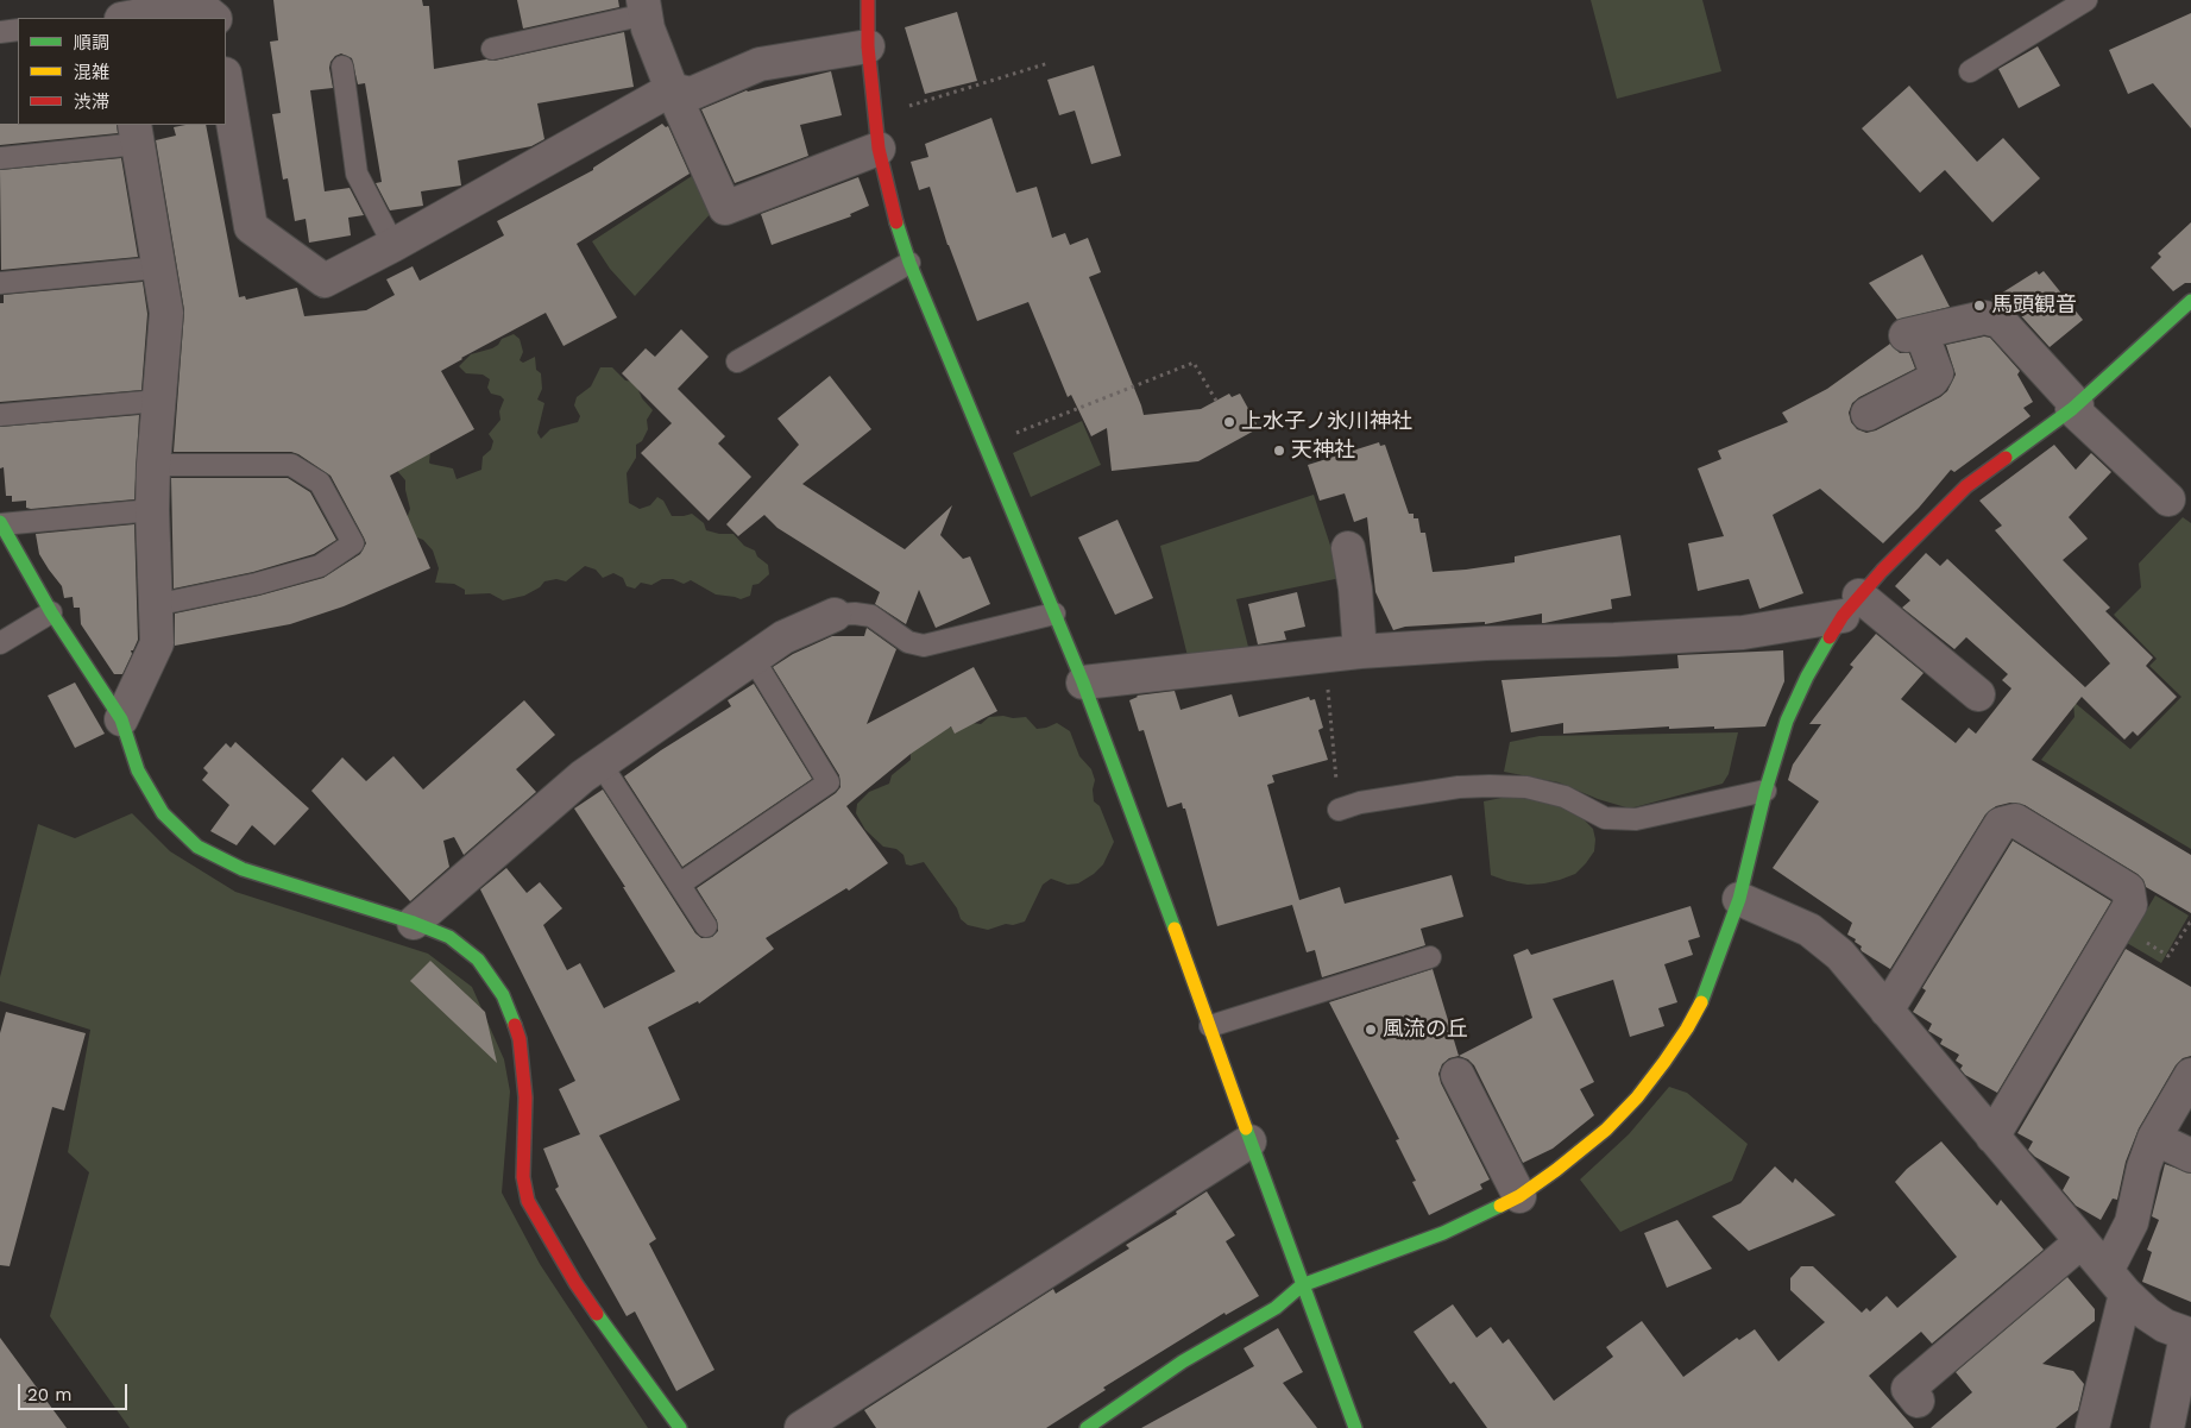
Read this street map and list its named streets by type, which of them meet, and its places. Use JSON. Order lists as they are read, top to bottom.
{
  "places": [
    "馬頭観音",
    "上水子ノ氷川神社",
    "天神社",
    "風流の丘"
  ],
  "legend": ["順調", "混雑", "渋滞"],
  "scale_bar": "20 m"
}
